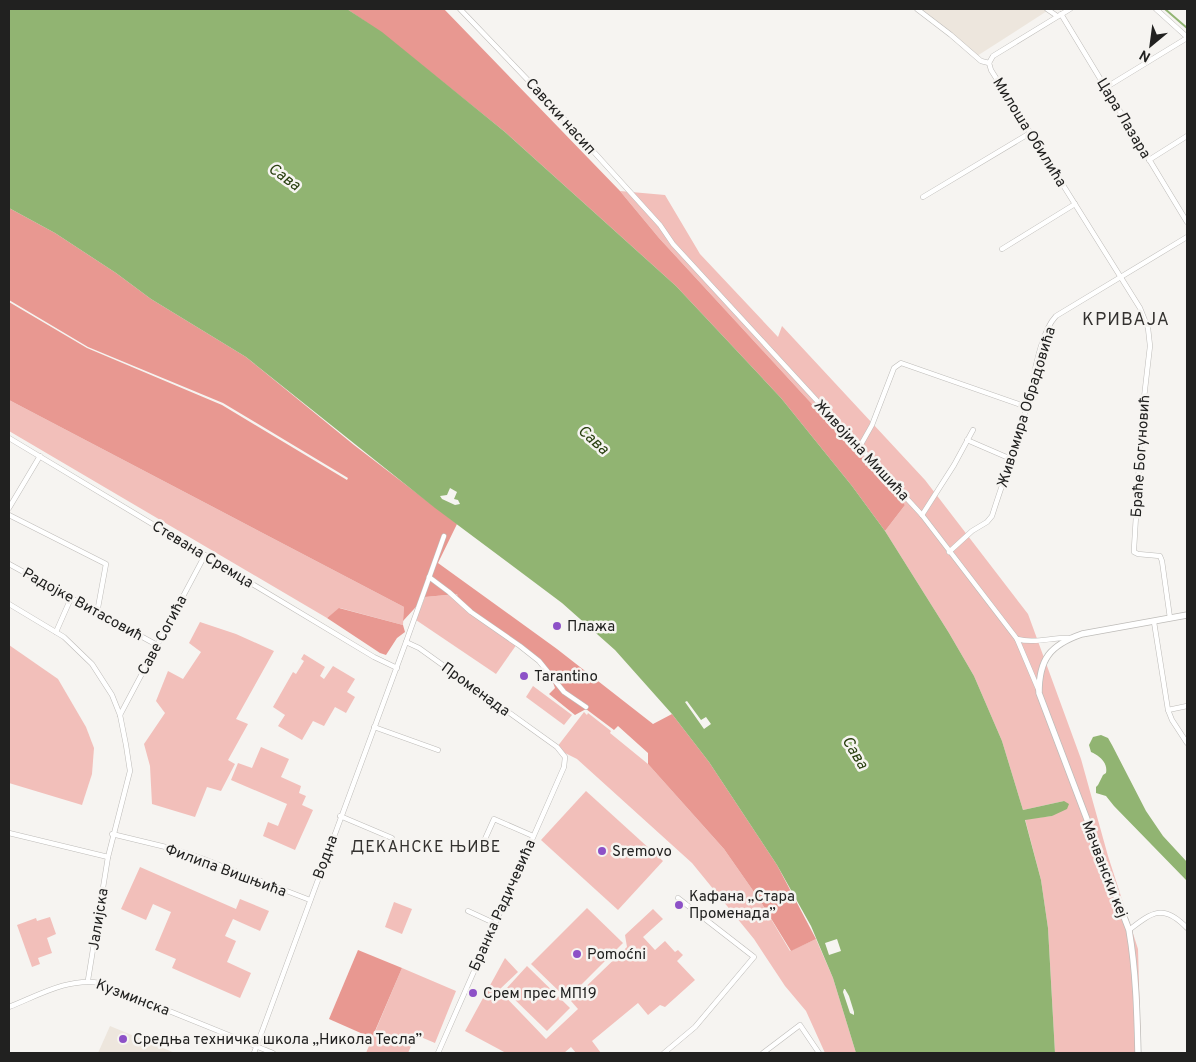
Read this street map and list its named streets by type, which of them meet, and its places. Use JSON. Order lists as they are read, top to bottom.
{
  "streets": {
    "street": [
      "Савски насип",
      "Цара Лазара",
      "Милоша Обилића",
      "Живомира Обрадовића",
      "Живојина Мишића",
      "Браће Богуновић",
      "Стевана Сремца",
      "Радојке Витасовић",
      "Саве Согића",
      "Променада",
      "Водна",
      "Мачвански кеј",
      "Филипа Вишњића",
      "Бранка Радичевића",
      "Јалијска",
      "Кузминска"
    ]
  },
  "crossings": [
    ["Савски насип", "Живојина Мишића"],
    ["Милоша Обилића", "Живомира Обрадовића"],
    ["Милоша Обилића", "Браће Богуновић"],
    ["Живомира Обрадовића", "Живојина Мишића"],
    ["Живомира Обрадовића", "Браће Богуновић"],
    ["Живојина Мишића", "Мачвански кеј"],
    ["Стевана Сремца", "Саве Согића"],
    ["Стевана Сремца", "Водна"],
    ["Радојке Витасовић", "Саве Согића"],
    ["Саве Согића", "Јалијска"],
    ["Променада", "Бранка Радичевића"],
    ["Водна", "Филипа Вишњића"],
    ["Водна", "Кузминска"],
    ["Филипа Вишњића", "Јалијска"],
    ["Јалијска", "Кузминска"]
  ],
  "districts": ["КРИВАЈА", "ДЕКАНСКЕ ЊИВЕ"],
  "water": ["Сава"],
  "places": [
    "Плажа",
    "Tarantino",
    "Sremovo",
    "Кафана „Стара Променада”",
    "Pomoćni",
    "Срем прес МП19",
    "Средња техничка школа „Никола Тесла”"
  ],
  "north": "bottom left"
}
